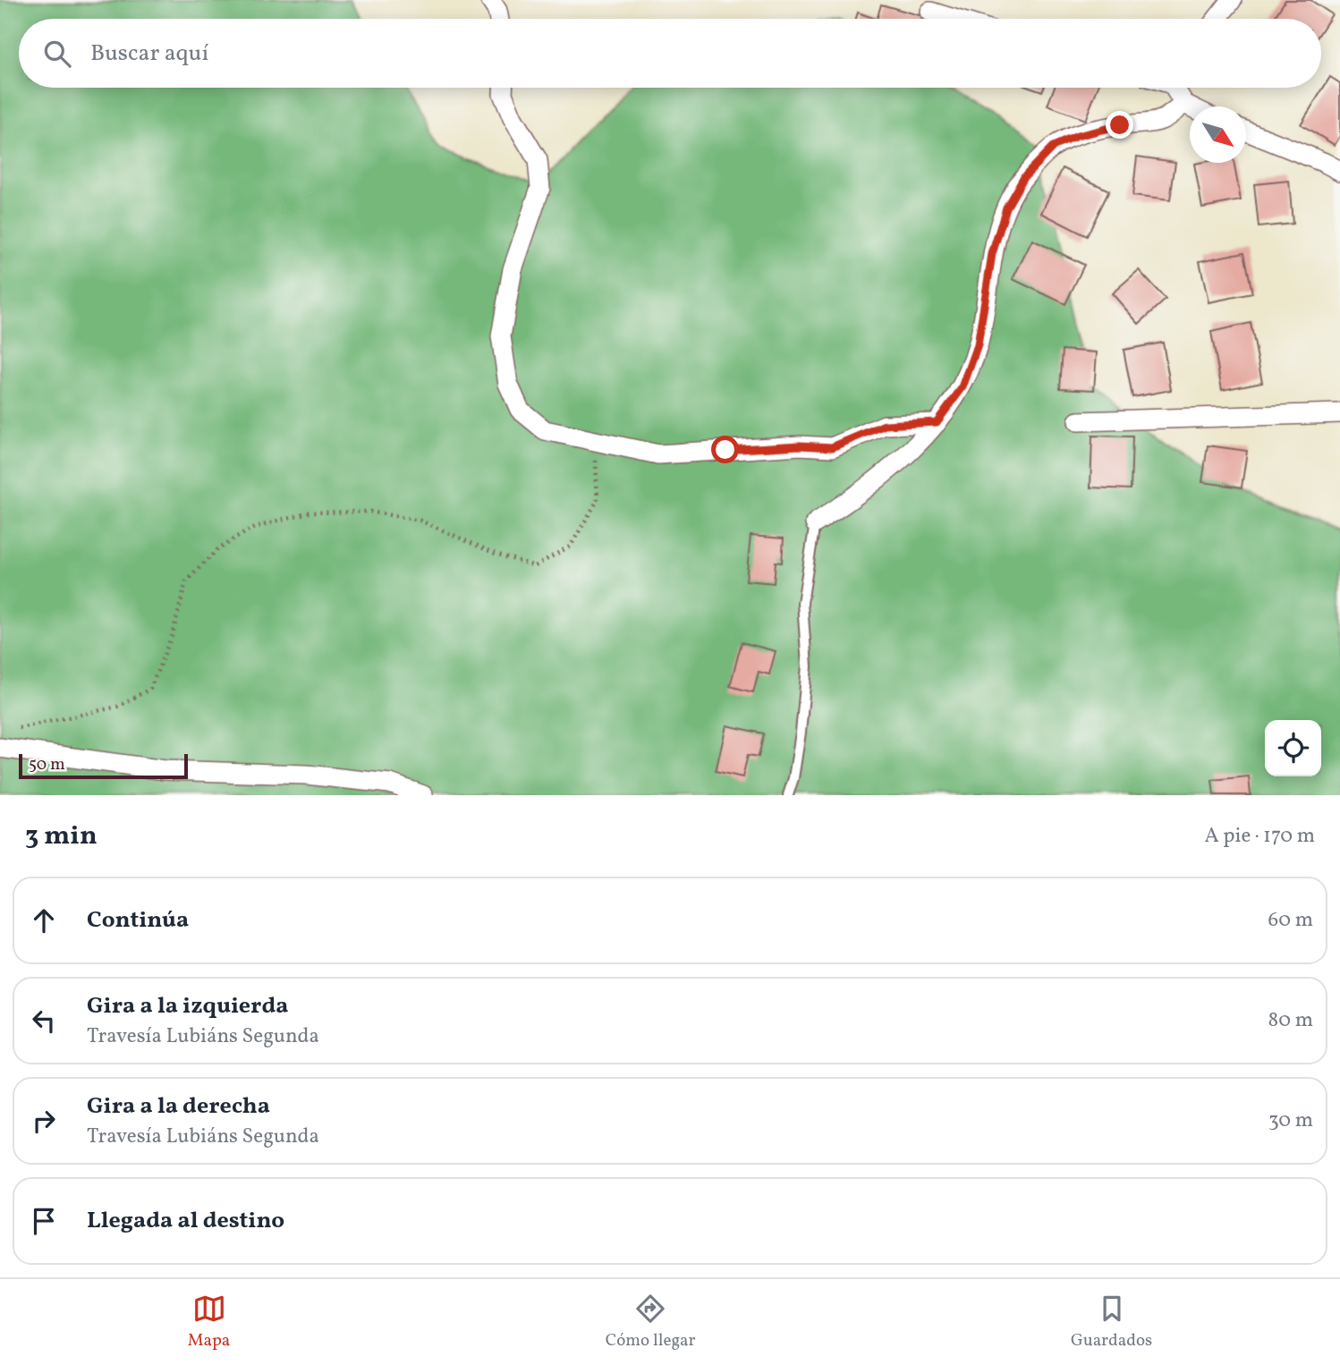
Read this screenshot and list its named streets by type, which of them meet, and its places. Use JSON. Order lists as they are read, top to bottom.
{
  "scale_bar": "50 m",
  "north": "bottom right",
  "page": {
    "search": "Buscar aquí",
    "scale": "50 m",
    "heading": ["3 min", "A pie · 170 m"],
    "list": [
      ["Continúa", "60 m"],
      ["Gira a la izquierda", "Travesía Lubiáns Segunda", "80 m"],
      ["Gira a la derecha", "Travesía Lubiáns Segunda", "30 m"],
      "Llegada al destino"
    ],
    "nav": ["Mapa", "Cómo llegar", "Guardados"]
  }
}
